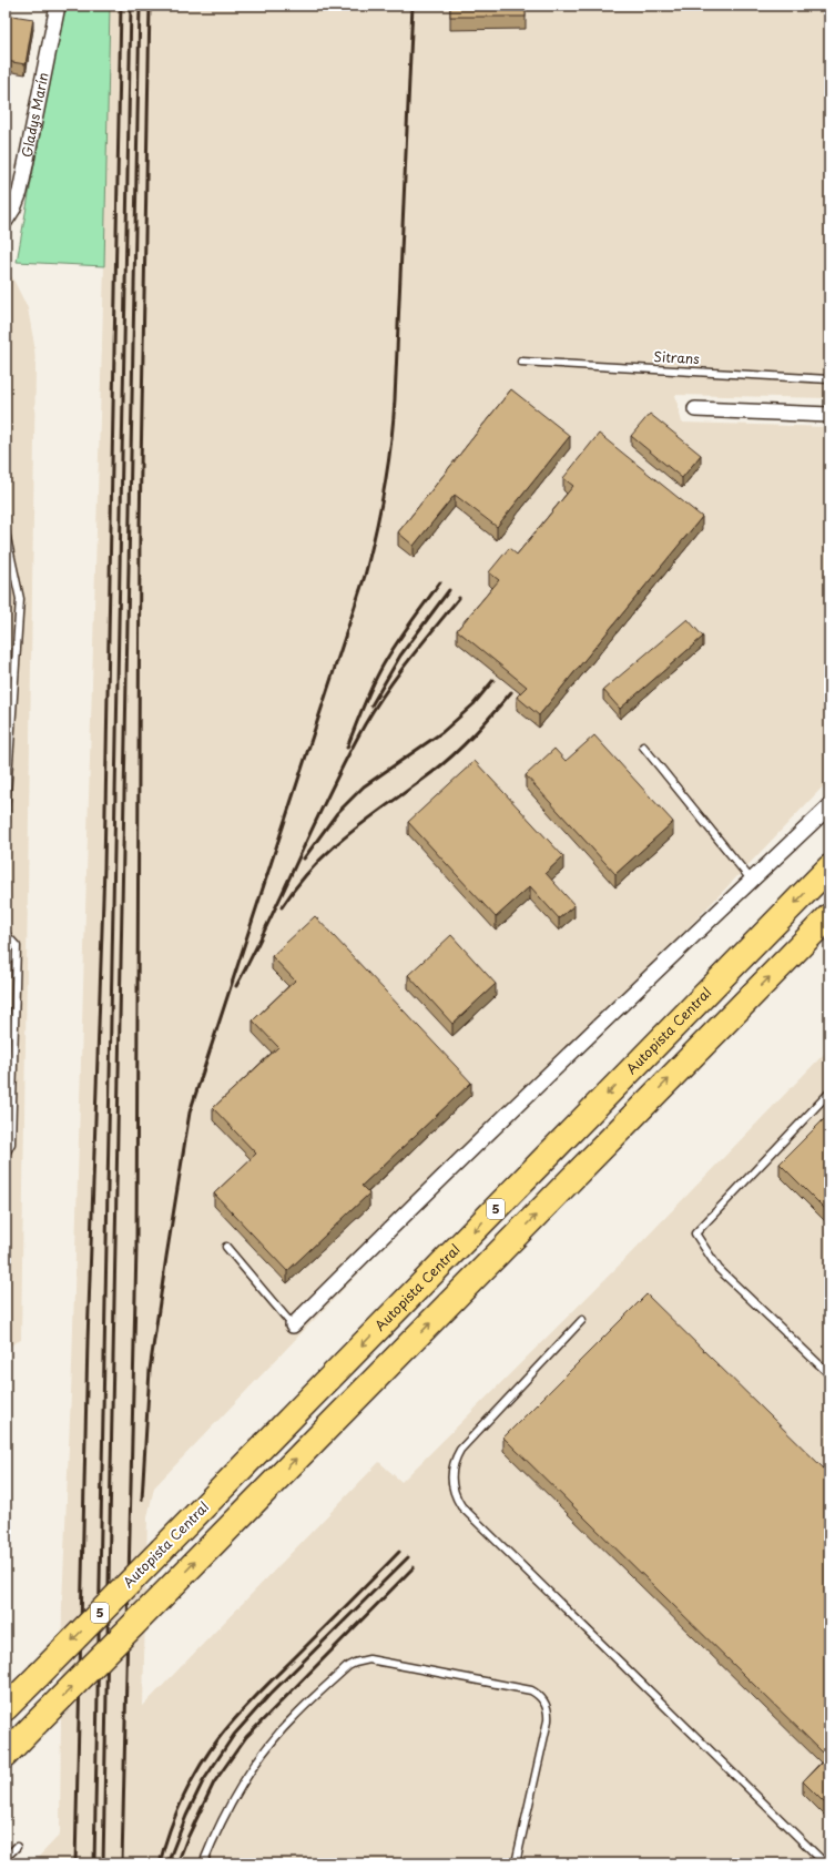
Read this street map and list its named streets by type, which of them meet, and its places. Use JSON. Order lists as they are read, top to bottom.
{
  "streets": {
    "highway": ["Autopista Central", "5"],
    "street": ["Gladys Marín"],
    "lane": ["Sitrans"]
  }
}
